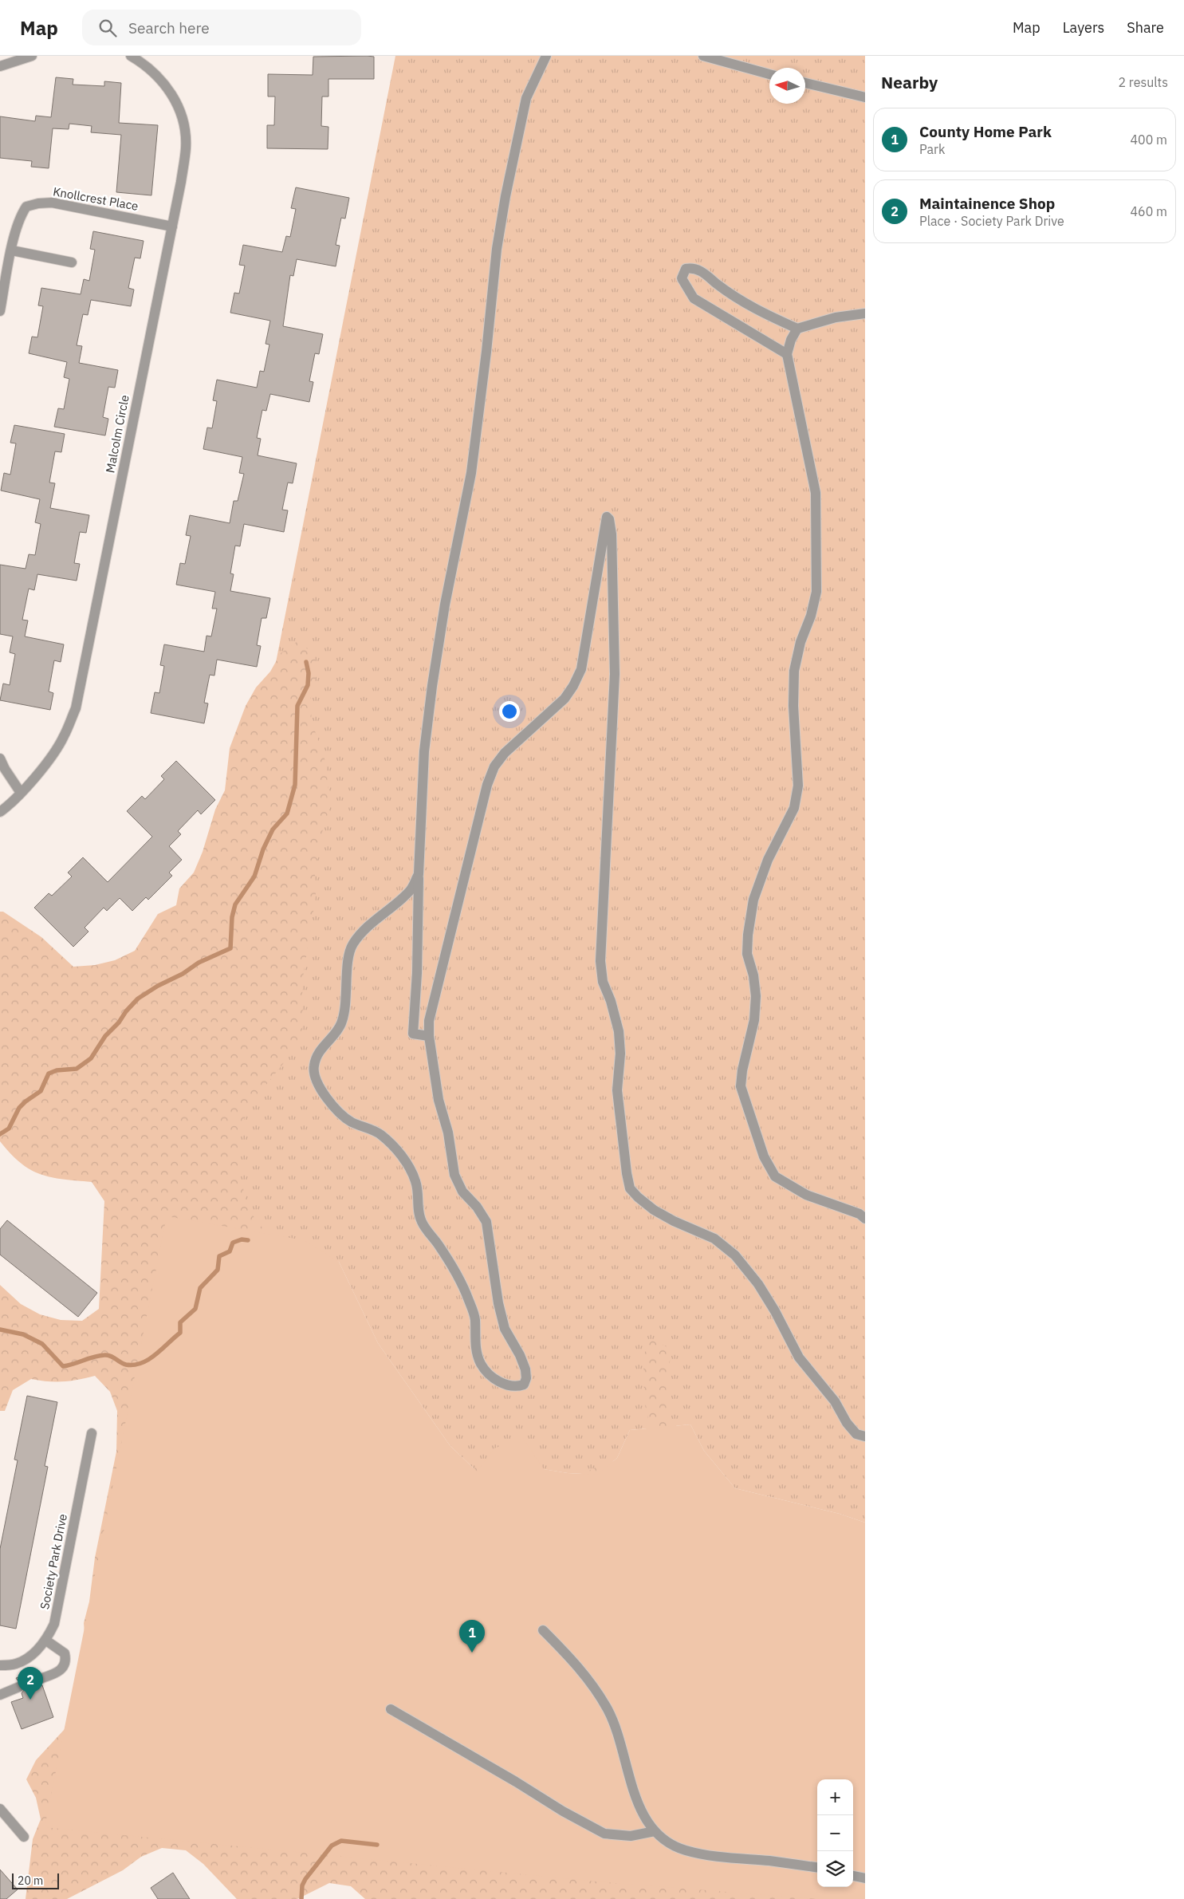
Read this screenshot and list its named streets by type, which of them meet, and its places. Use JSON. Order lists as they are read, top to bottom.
{
  "streets": {
    "street": ["Knollcrest Place", "Malcolm Circle", "Society Park Drive"]
  },
  "crossings": [
    ["Knollcrest Place", "Malcolm Circle"]
  ],
  "scale_bar": "20 m",
  "north": "left",
  "page": {
    "header": "Map",
    "search": "Search here",
    "nav": ["Map", "Layers", "Share"],
    "heading": ["Nearby", "2 results"],
    "list": [
      {
        "mark": "1",
        "name": "County Home Park",
        "note": "Park",
        "value": "400 m"
      },
      {
        "mark": "2",
        "name": "Maintainence Shop",
        "note": "Place · Society Park Drive",
        "value": "460 m"
      }
    ],
    "pins": ["1", "2"],
    "map_buttons": ["+", "−"],
    "scale": "20 m"
  }
}
